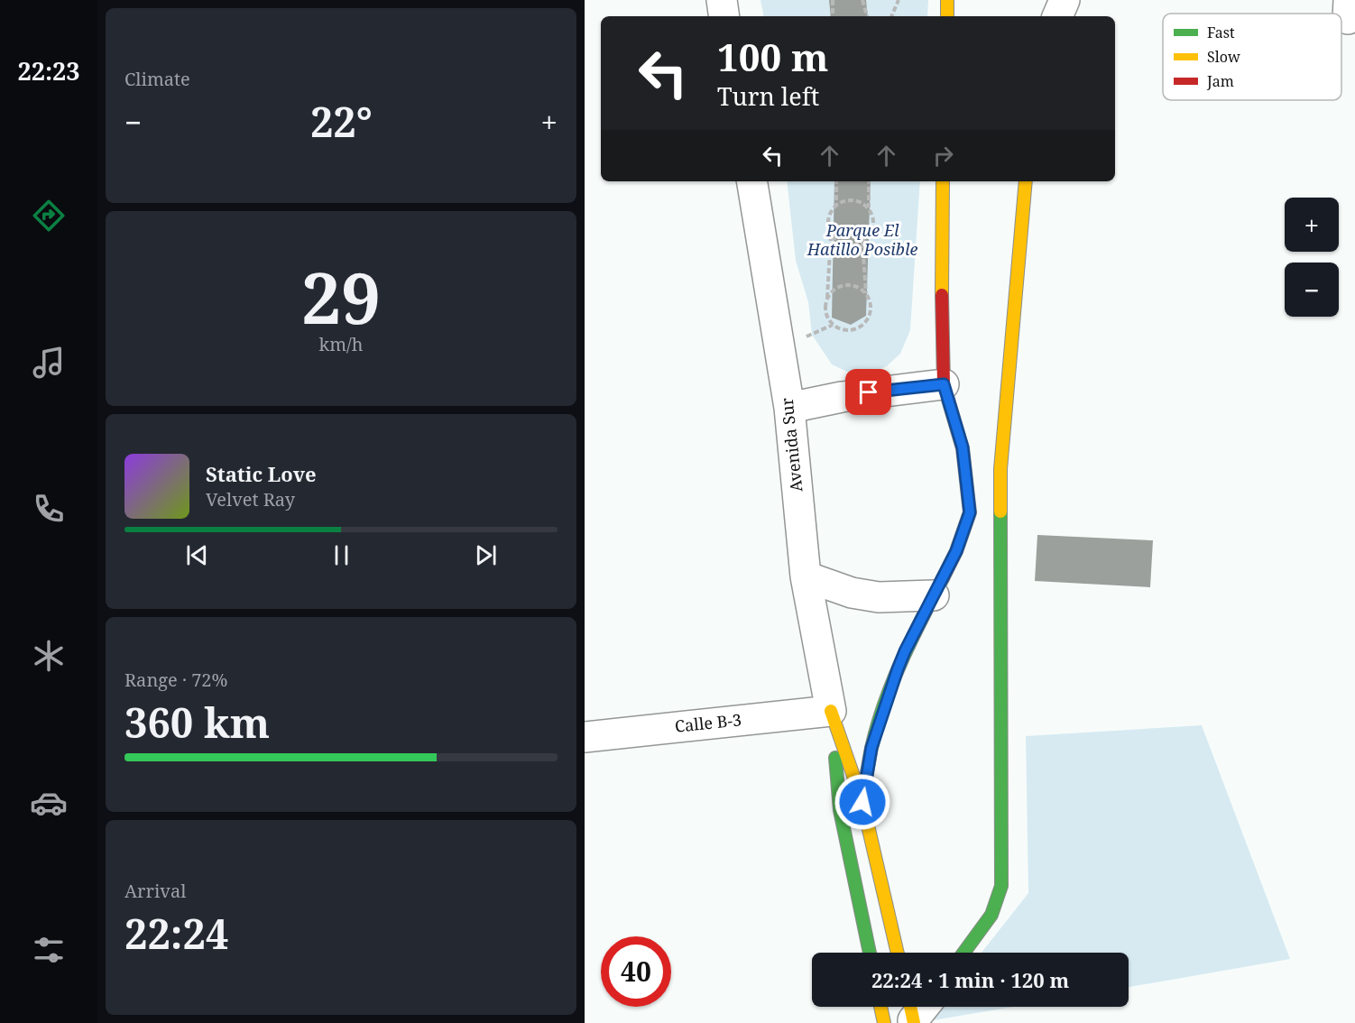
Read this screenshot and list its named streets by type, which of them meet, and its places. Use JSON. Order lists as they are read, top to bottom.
{
  "streets": {
    "street": ["Avenida Sur", "Calle B-3"]
  },
  "crossings": [
    ["Avenida Sur", "Calle B-3"]
  ],
  "parks": ["Parque El Hatillo Posible"],
  "legend": ["Fast", "Slow", "Jam"],
  "page": {
    "tabs": "22:23",
    "tile": [
      "Climate",
      ["29", "km/h"],
      ["Range · 72%", "360 km"],
      ["Arrival", "22:24"]
    ],
    "turn": ["100 m", "Turn left"],
    "heat": ["−", "22°", "+"],
    "map_buttons": ["+", "−"],
    "song": ["Static Love", "Velvet Ray"],
    "limit": "40",
    "trip": "22:24 · 1 min · 120 m"
  }
}
